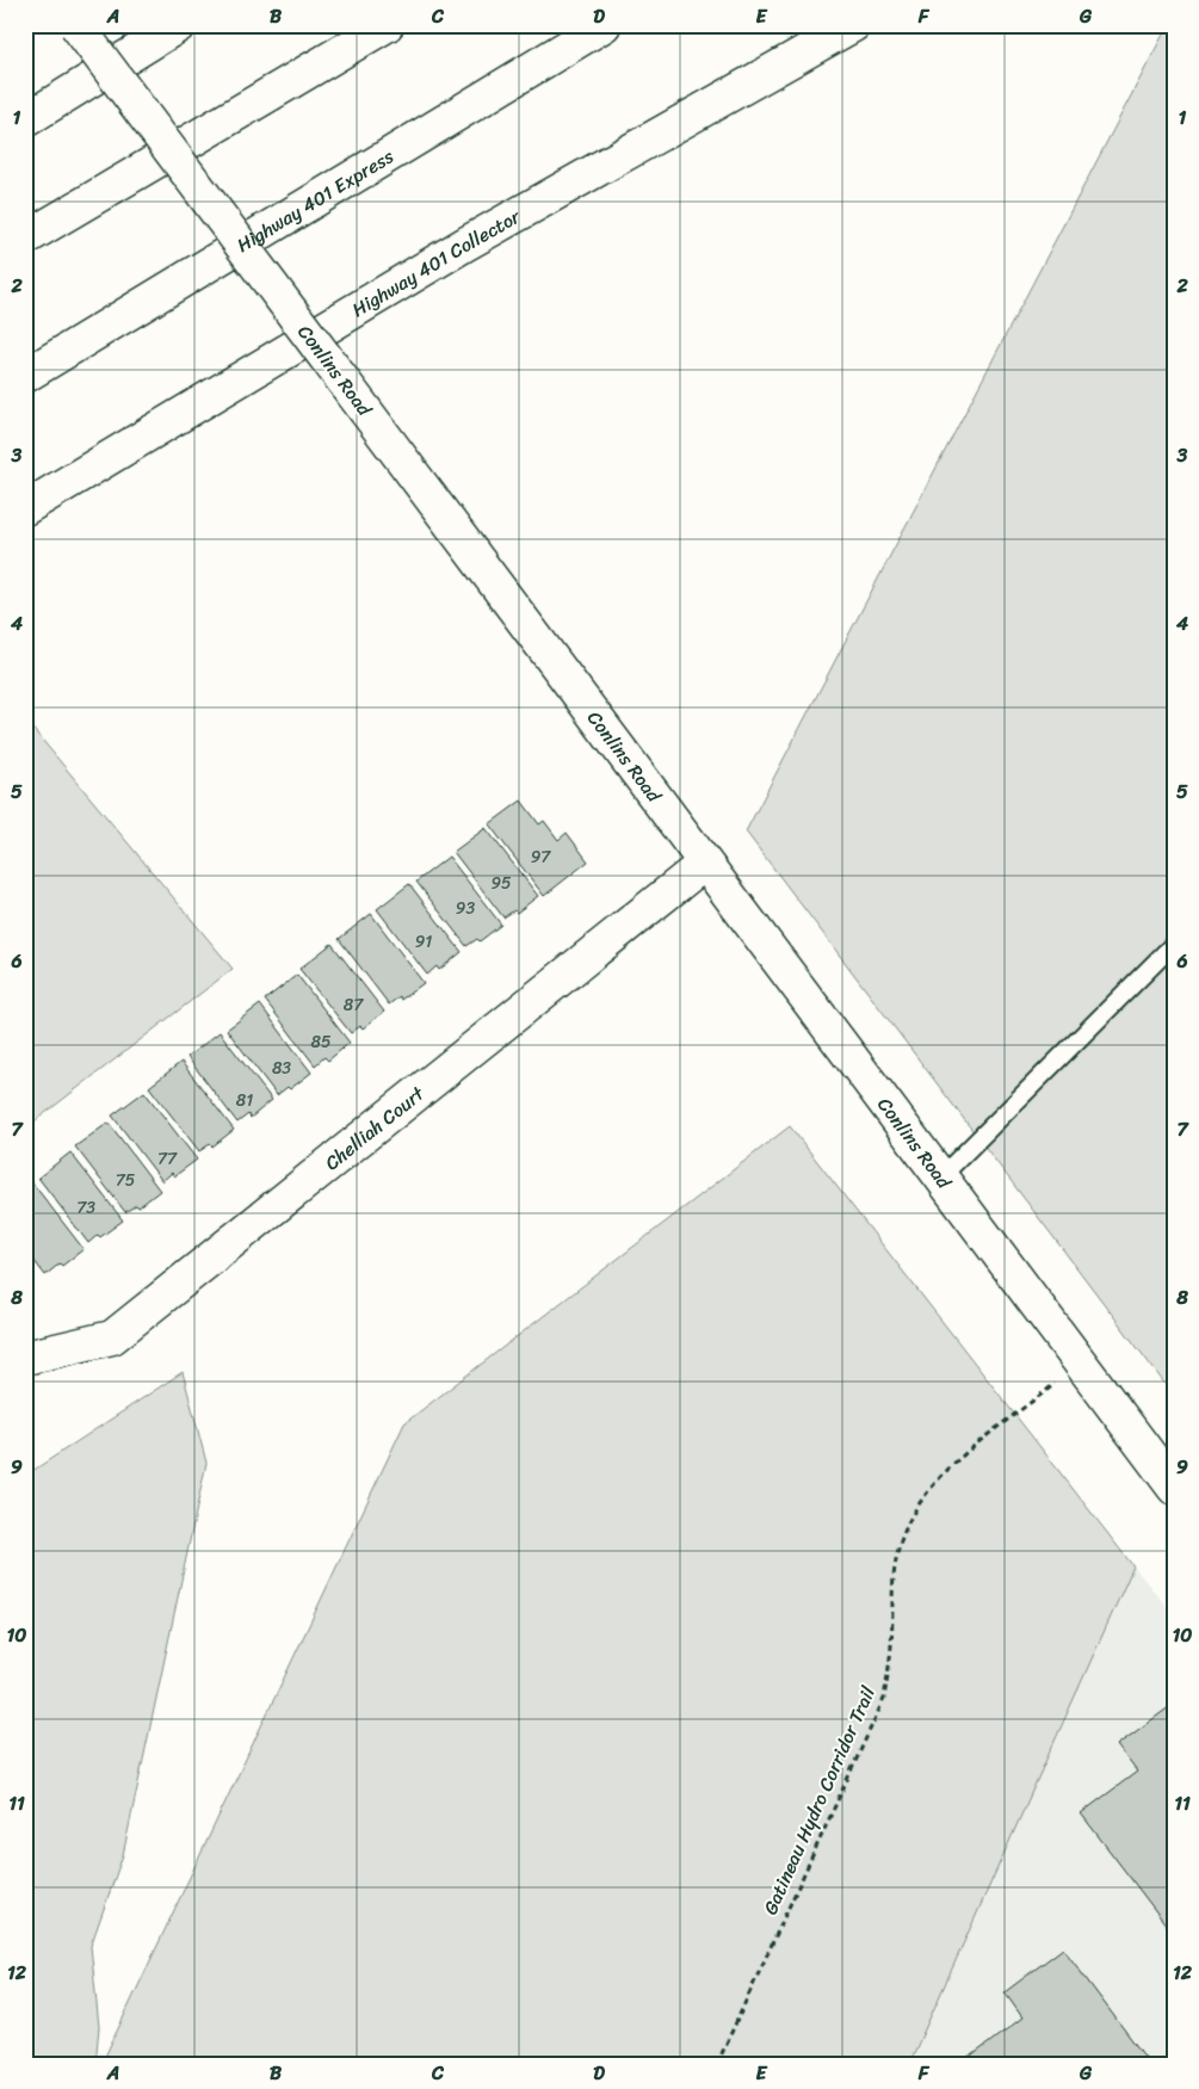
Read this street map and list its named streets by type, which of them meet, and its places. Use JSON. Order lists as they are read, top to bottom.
{
  "streets": {
    "main road": [
      "Highway 401 Express",
      "Highway 401 Collector",
      "Conlins Road",
      "Chelliah Court"
    ],
    "path": ["Gatineau Hydro Corridor Trail"]
  },
  "crossings": [
    ["Conlins Road", "Chelliah Court"],
    ["Conlins Road", "Gatineau Hydro Corridor Trail"]
  ],
  "house_numbers": [
    "97",
    "95",
    "93",
    "91",
    "87",
    "85",
    "83",
    "81",
    "77",
    "75",
    "73"
  ],
  "grid": {
    "columns": [
      "A",
      "B",
      "C",
      "D",
      "E",
      "F",
      "G"
    ],
    "rows": [
      "1",
      "2",
      "3",
      "4",
      "5",
      "6",
      "7",
      "8",
      "9",
      "10",
      "11",
      "12"
    ]
  }
}
